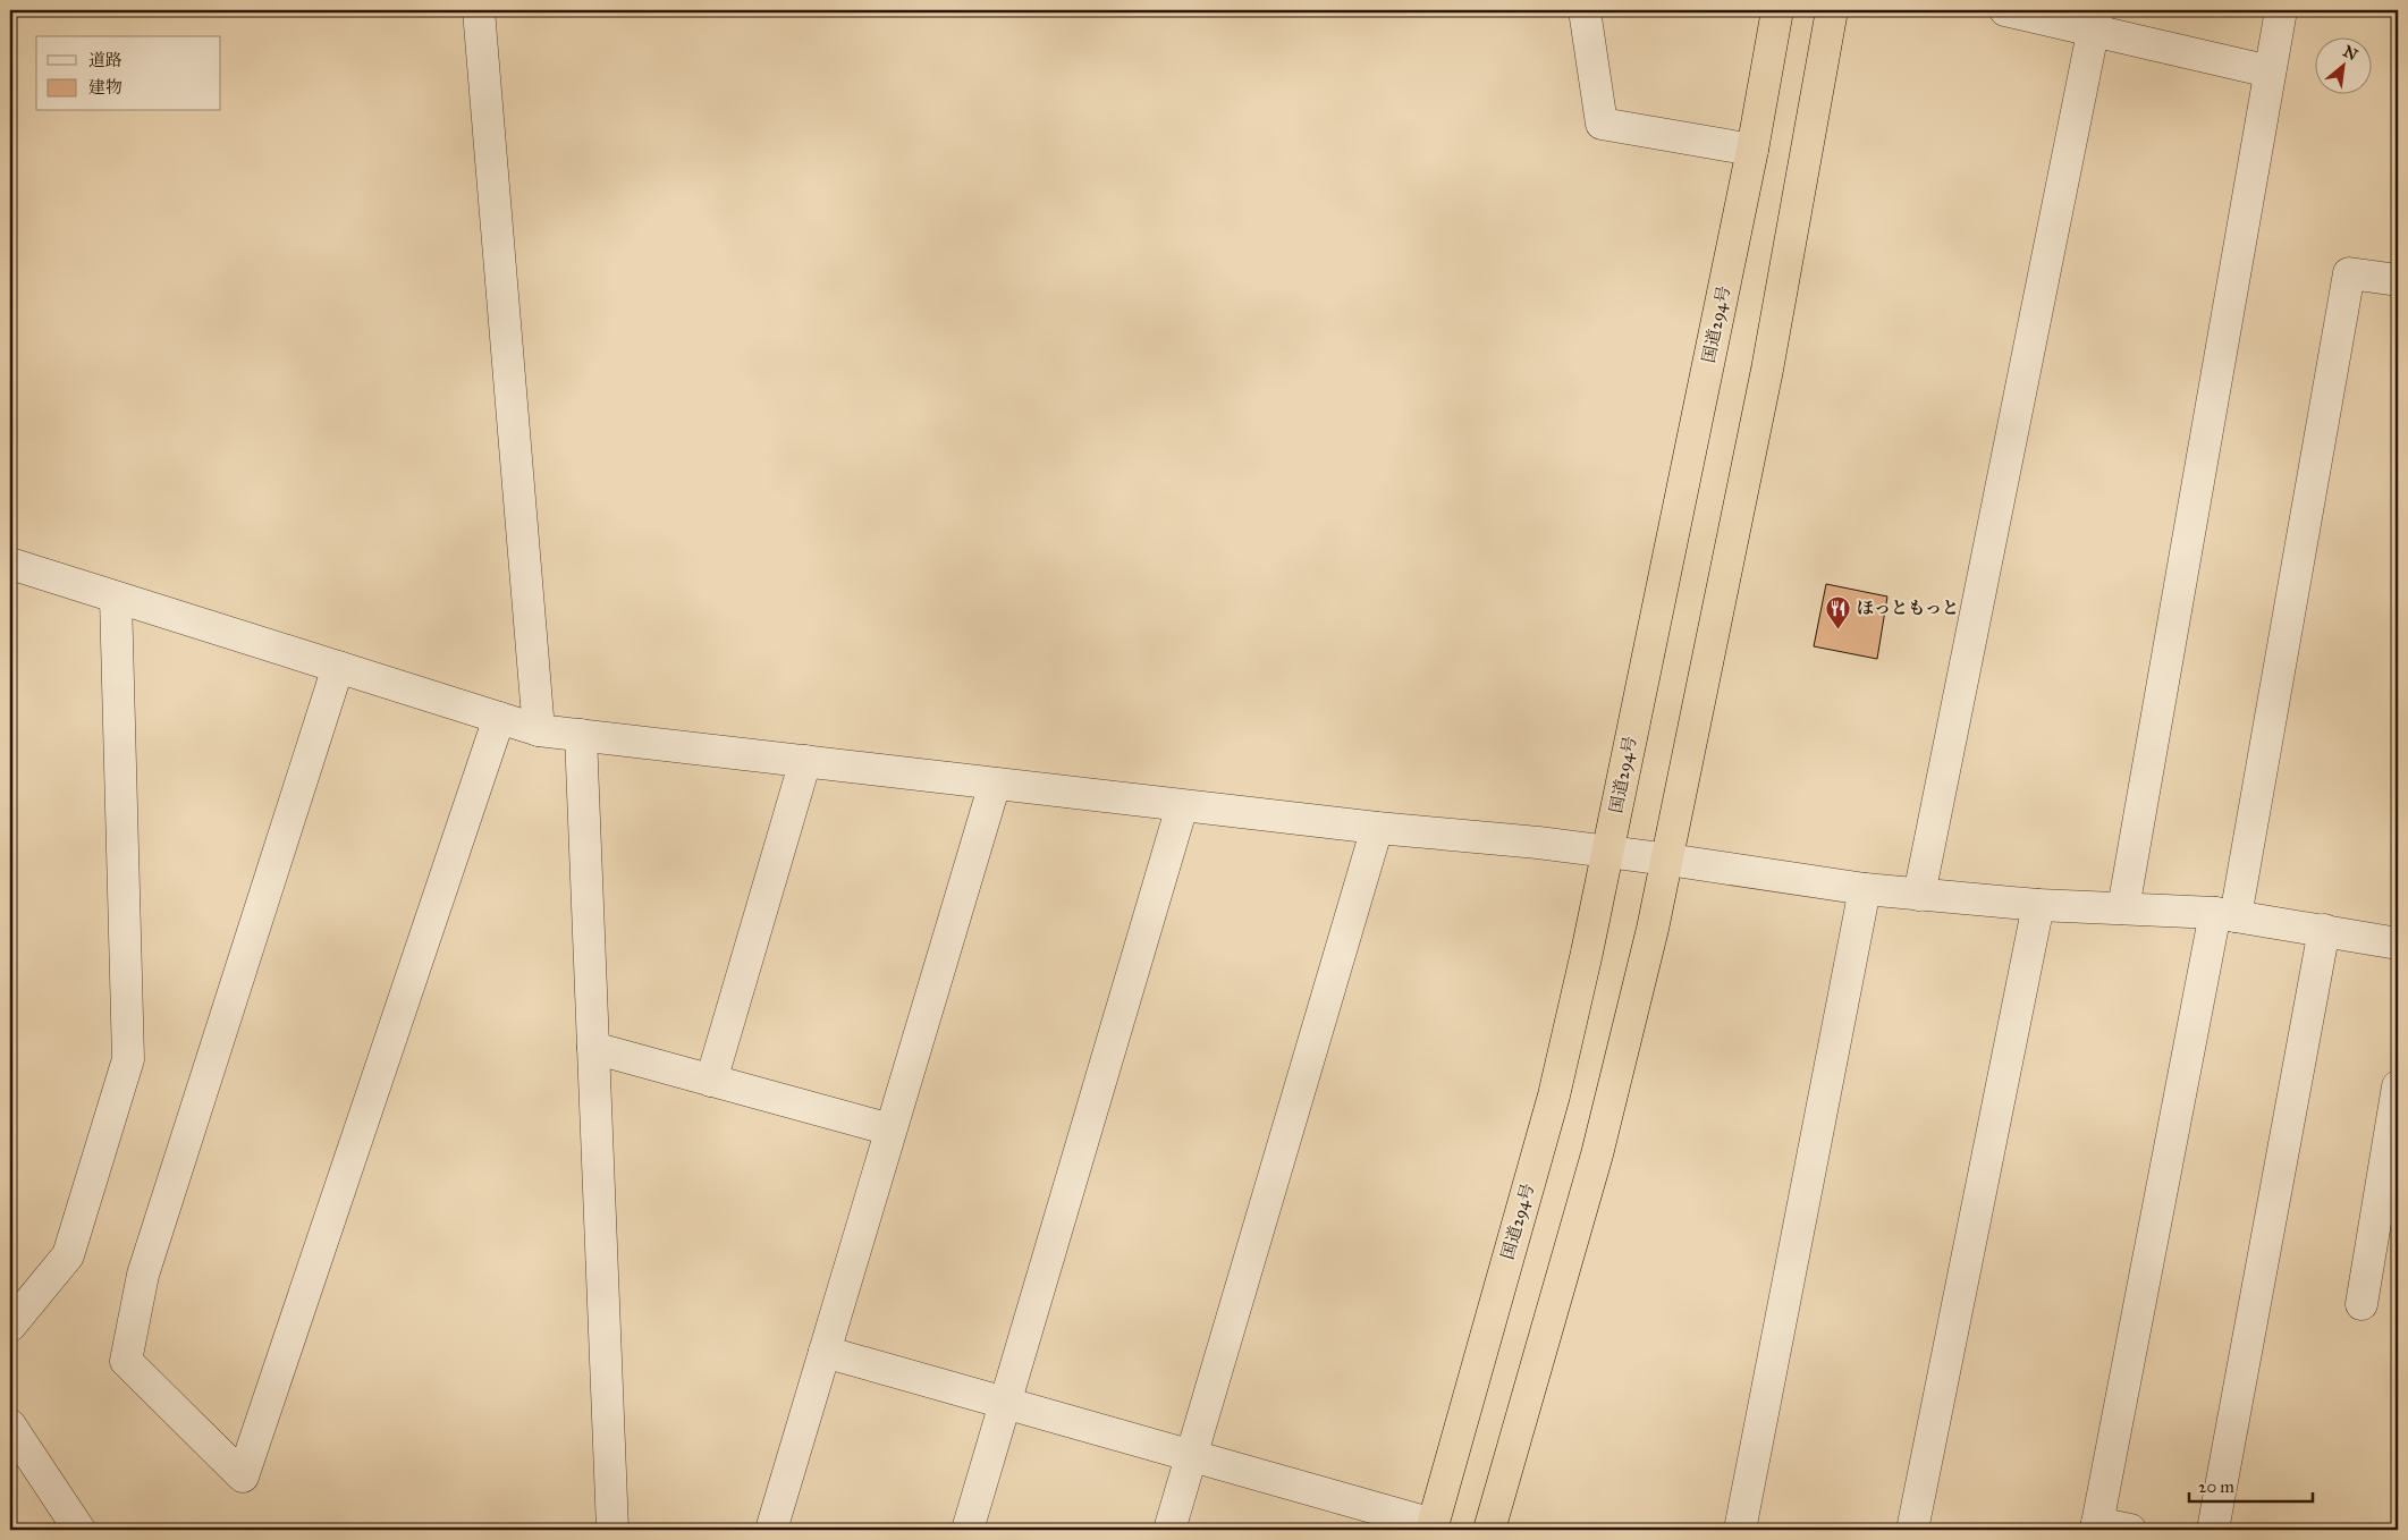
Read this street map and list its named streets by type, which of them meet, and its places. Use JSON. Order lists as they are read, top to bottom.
{
  "streets": {
    "highway": ["国道294号"]
  },
  "places": {
    "restaurant": ["ほっともっと"]
  },
  "legend": ["道路", "建物"],
  "scale_bar": "20 m",
  "north": "top right"
}
